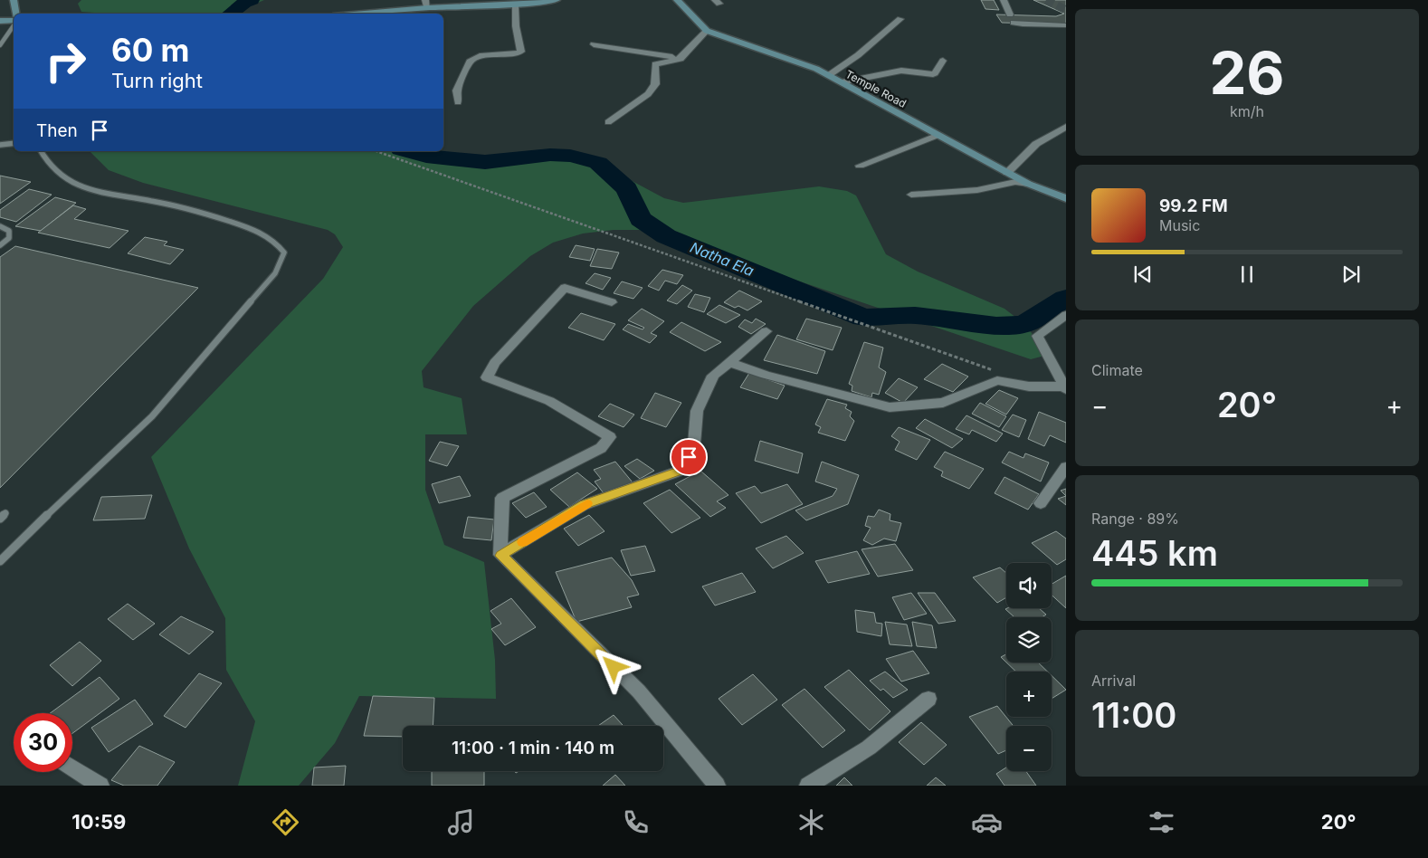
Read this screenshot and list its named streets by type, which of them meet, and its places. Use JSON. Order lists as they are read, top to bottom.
{
  "streets": {
    "street": ["Temple Road"]
  },
  "water": ["Natha Ela"],
  "page": {
    "tile": [
      ["26", "km/h"],
      "Climate",
      ["Range · 89%", "445 km"],
      ["Arrival", "11:00"]
    ],
    "turn": ["60 m", "Turn right"],
    "then": "Then",
    "song": ["99.2 FM", "Music"],
    "heat": ["−", "20°", "+"],
    "map_buttons": ["+", "−"],
    "limit": "30",
    "trip": "11:00 · 1 min · 140 m",
    "tabs": ["10:59", "20°"]
  }
}
